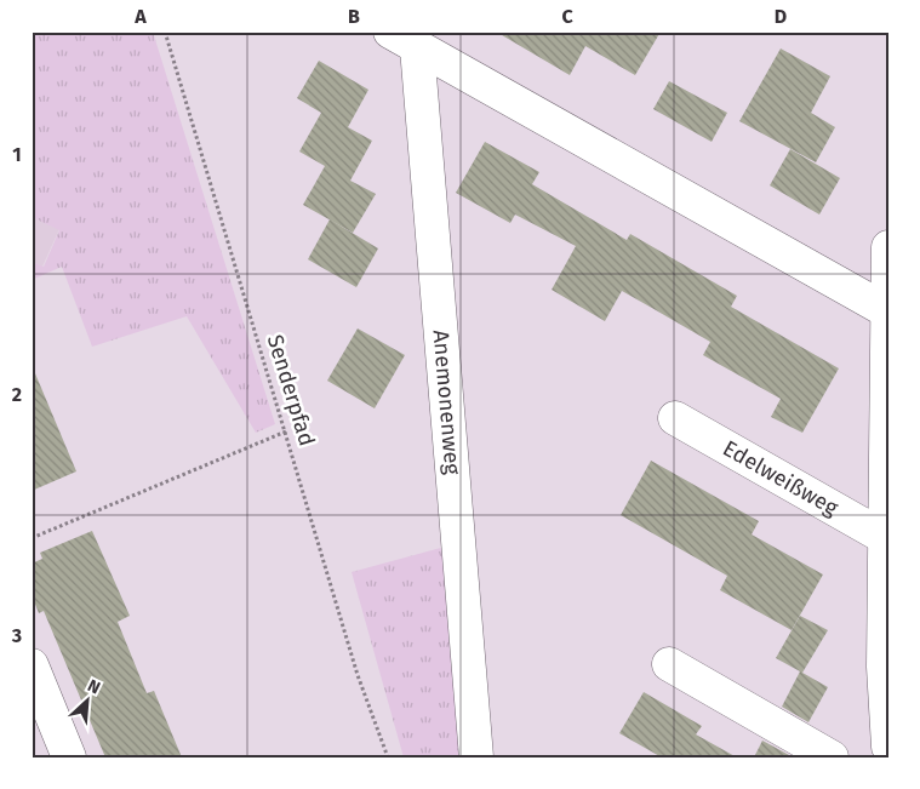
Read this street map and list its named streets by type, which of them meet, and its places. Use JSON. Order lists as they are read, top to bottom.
{
  "streets": {
    "street": ["Anemonenweg", "Edelweißweg"],
    "path": ["Senderpfad"]
  },
  "north": "top right",
  "grid": {
    "columns": [
      "A",
      "B",
      "C",
      "D"
    ],
    "rows": ["1", "2", "3"]
  }
}
